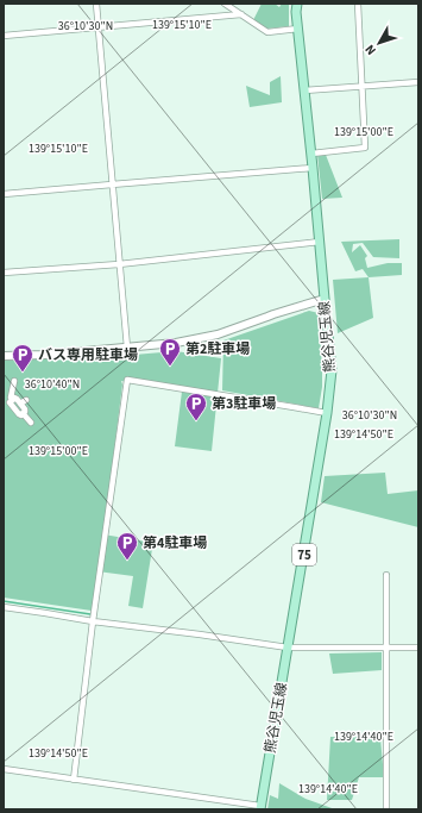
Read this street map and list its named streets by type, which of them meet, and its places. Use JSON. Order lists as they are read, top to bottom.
{
  "streets": {
    "main road": ["熊谷児玉線", "75"]
  },
  "places": {
    "parking": [
      "第2駐車場",
      "バス専用駐車場",
      "第3駐車場",
      "第4駐車場"
    ]
  },
  "north": "bottom left",
  "coordinates": [
    "139°15'10\"E",
    "36°10'30\"N",
    "139°15'00\"E",
    "36°10'40\"N",
    "139°14'50\"E",
    "139°14'40\"E"
  ]
}
